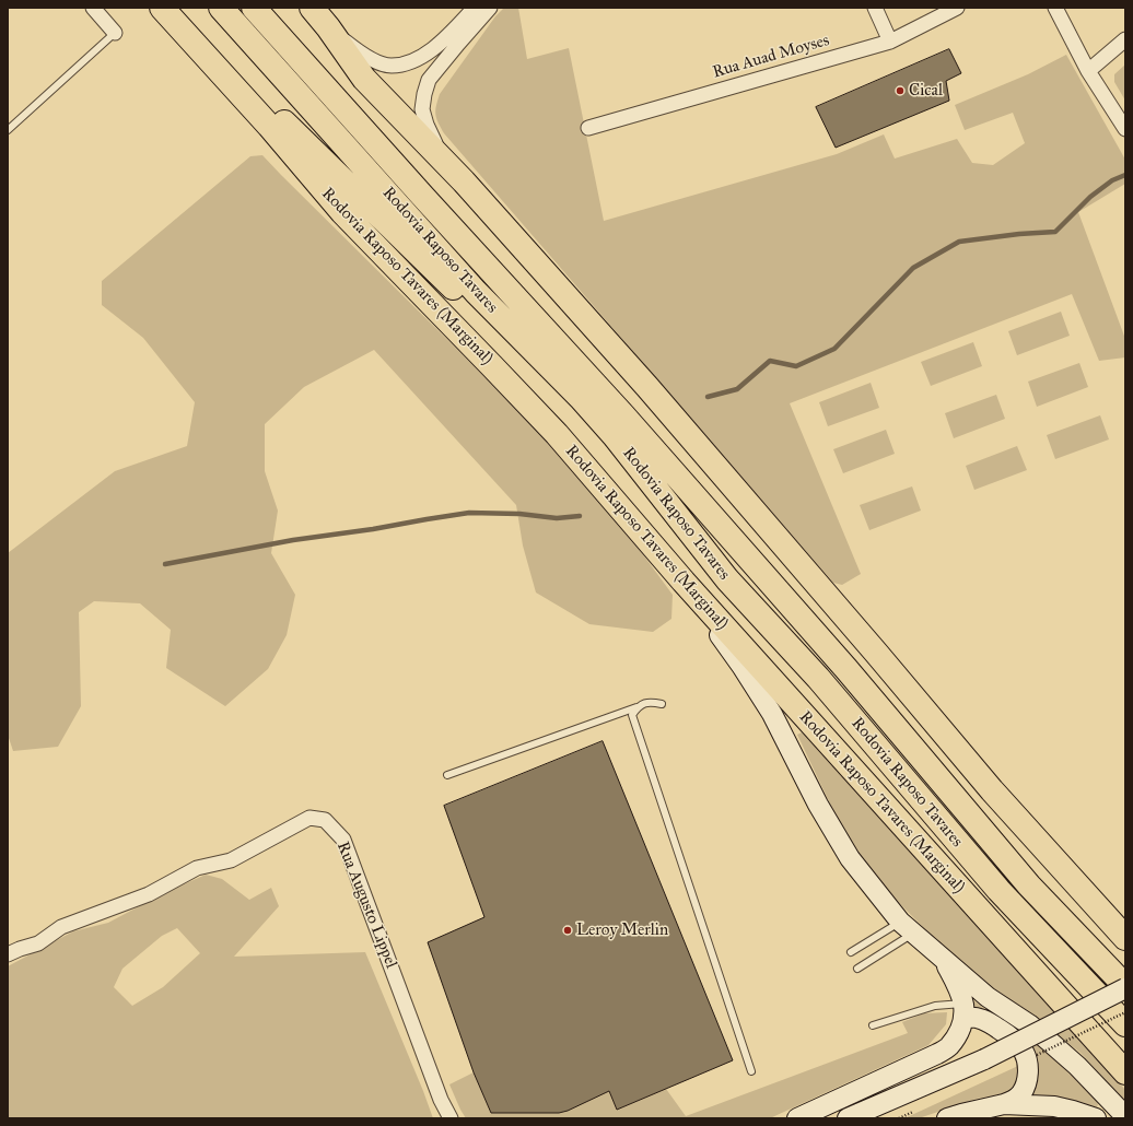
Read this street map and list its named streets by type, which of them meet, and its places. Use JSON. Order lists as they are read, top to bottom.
{
  "streets": {
    "highway": ["Rodovia Raposo Tavares", "Rodovia Raposo Tavares (Marginal)"],
    "street": ["Rua Auad Moyses", "Rua Augusto Lippel"]
  },
  "places": ["Cical", "Leroy Merlin"]
}
